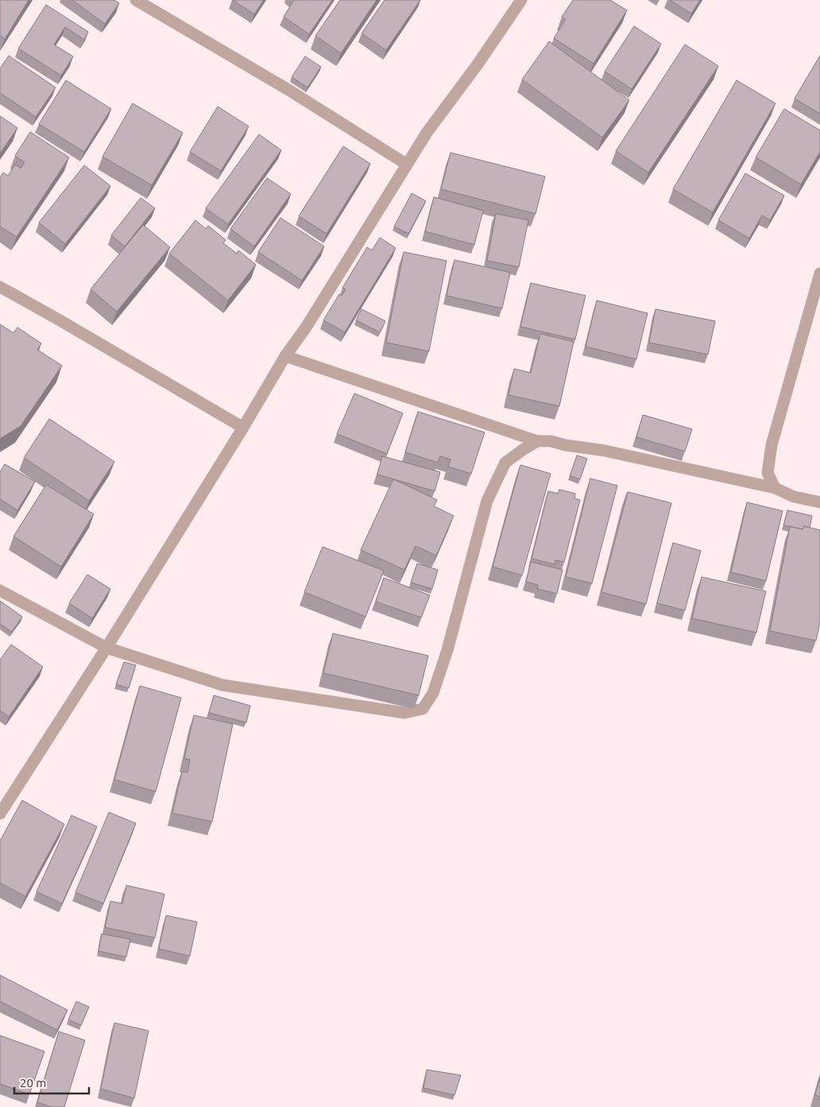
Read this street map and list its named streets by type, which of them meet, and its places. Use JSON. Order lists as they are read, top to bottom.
{
  "scale_bar": "20 m"
}
